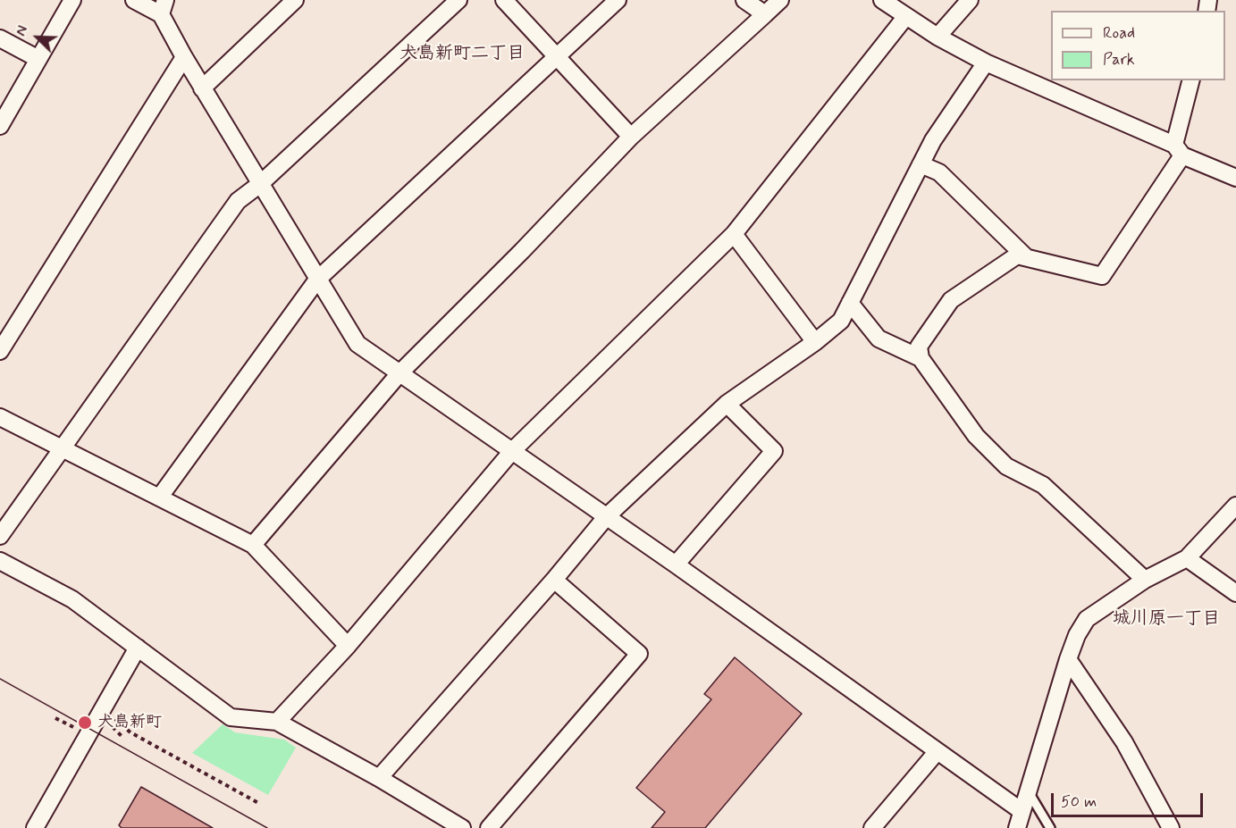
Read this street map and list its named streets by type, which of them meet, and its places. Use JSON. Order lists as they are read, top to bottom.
{
  "districts": ["犬島新町二丁目", "城川原一丁目"],
  "places": ["犬島新町"],
  "legend": ["Road", "Park"],
  "scale_bar": "50 m",
  "north": "top left"
}
